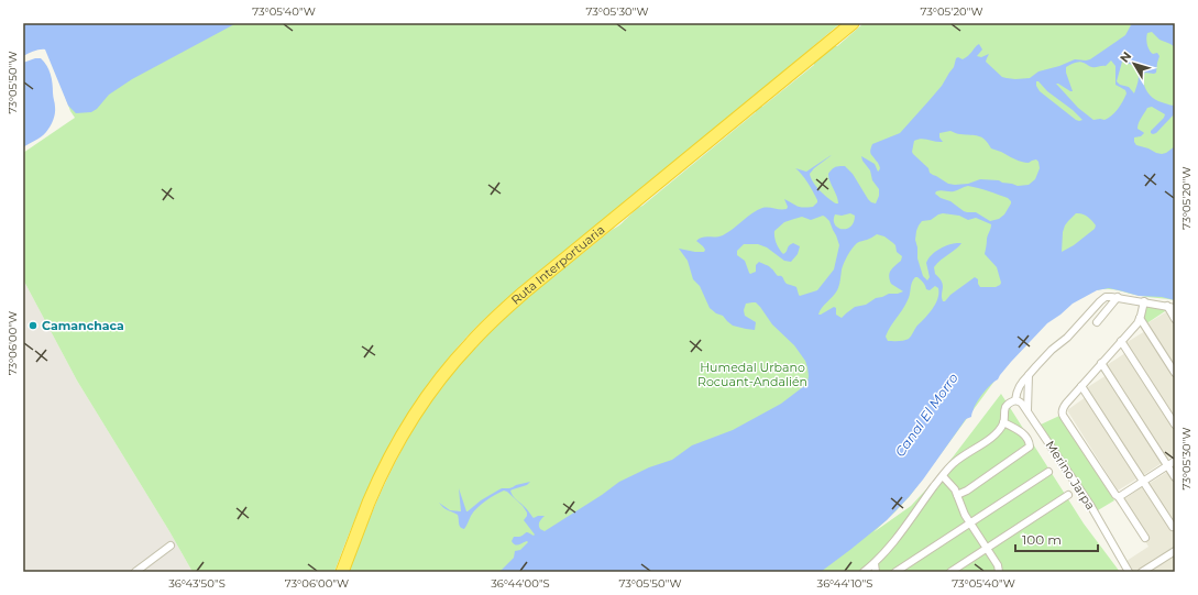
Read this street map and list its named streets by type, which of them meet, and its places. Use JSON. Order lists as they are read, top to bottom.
{
  "streets": {
    "highway": ["Ruta Interportuaria"],
    "street": ["Merino Jarpa"]
  },
  "water": ["Canal El Morro"],
  "parks": ["Humedal Urbano Rocuant-Andalién"],
  "places": ["Camanchaca"],
  "scale_bar": "100 m",
  "north": "top left",
  "coordinates": [
    "73°05'40\"W",
    "73°05'30\"W",
    "73°05'20\"W",
    "73°05'50\"W",
    "73°06'00\"W",
    "36°43'50\"S",
    "36°44'00\"S",
    "36°44'10\"S"
  ]
}
